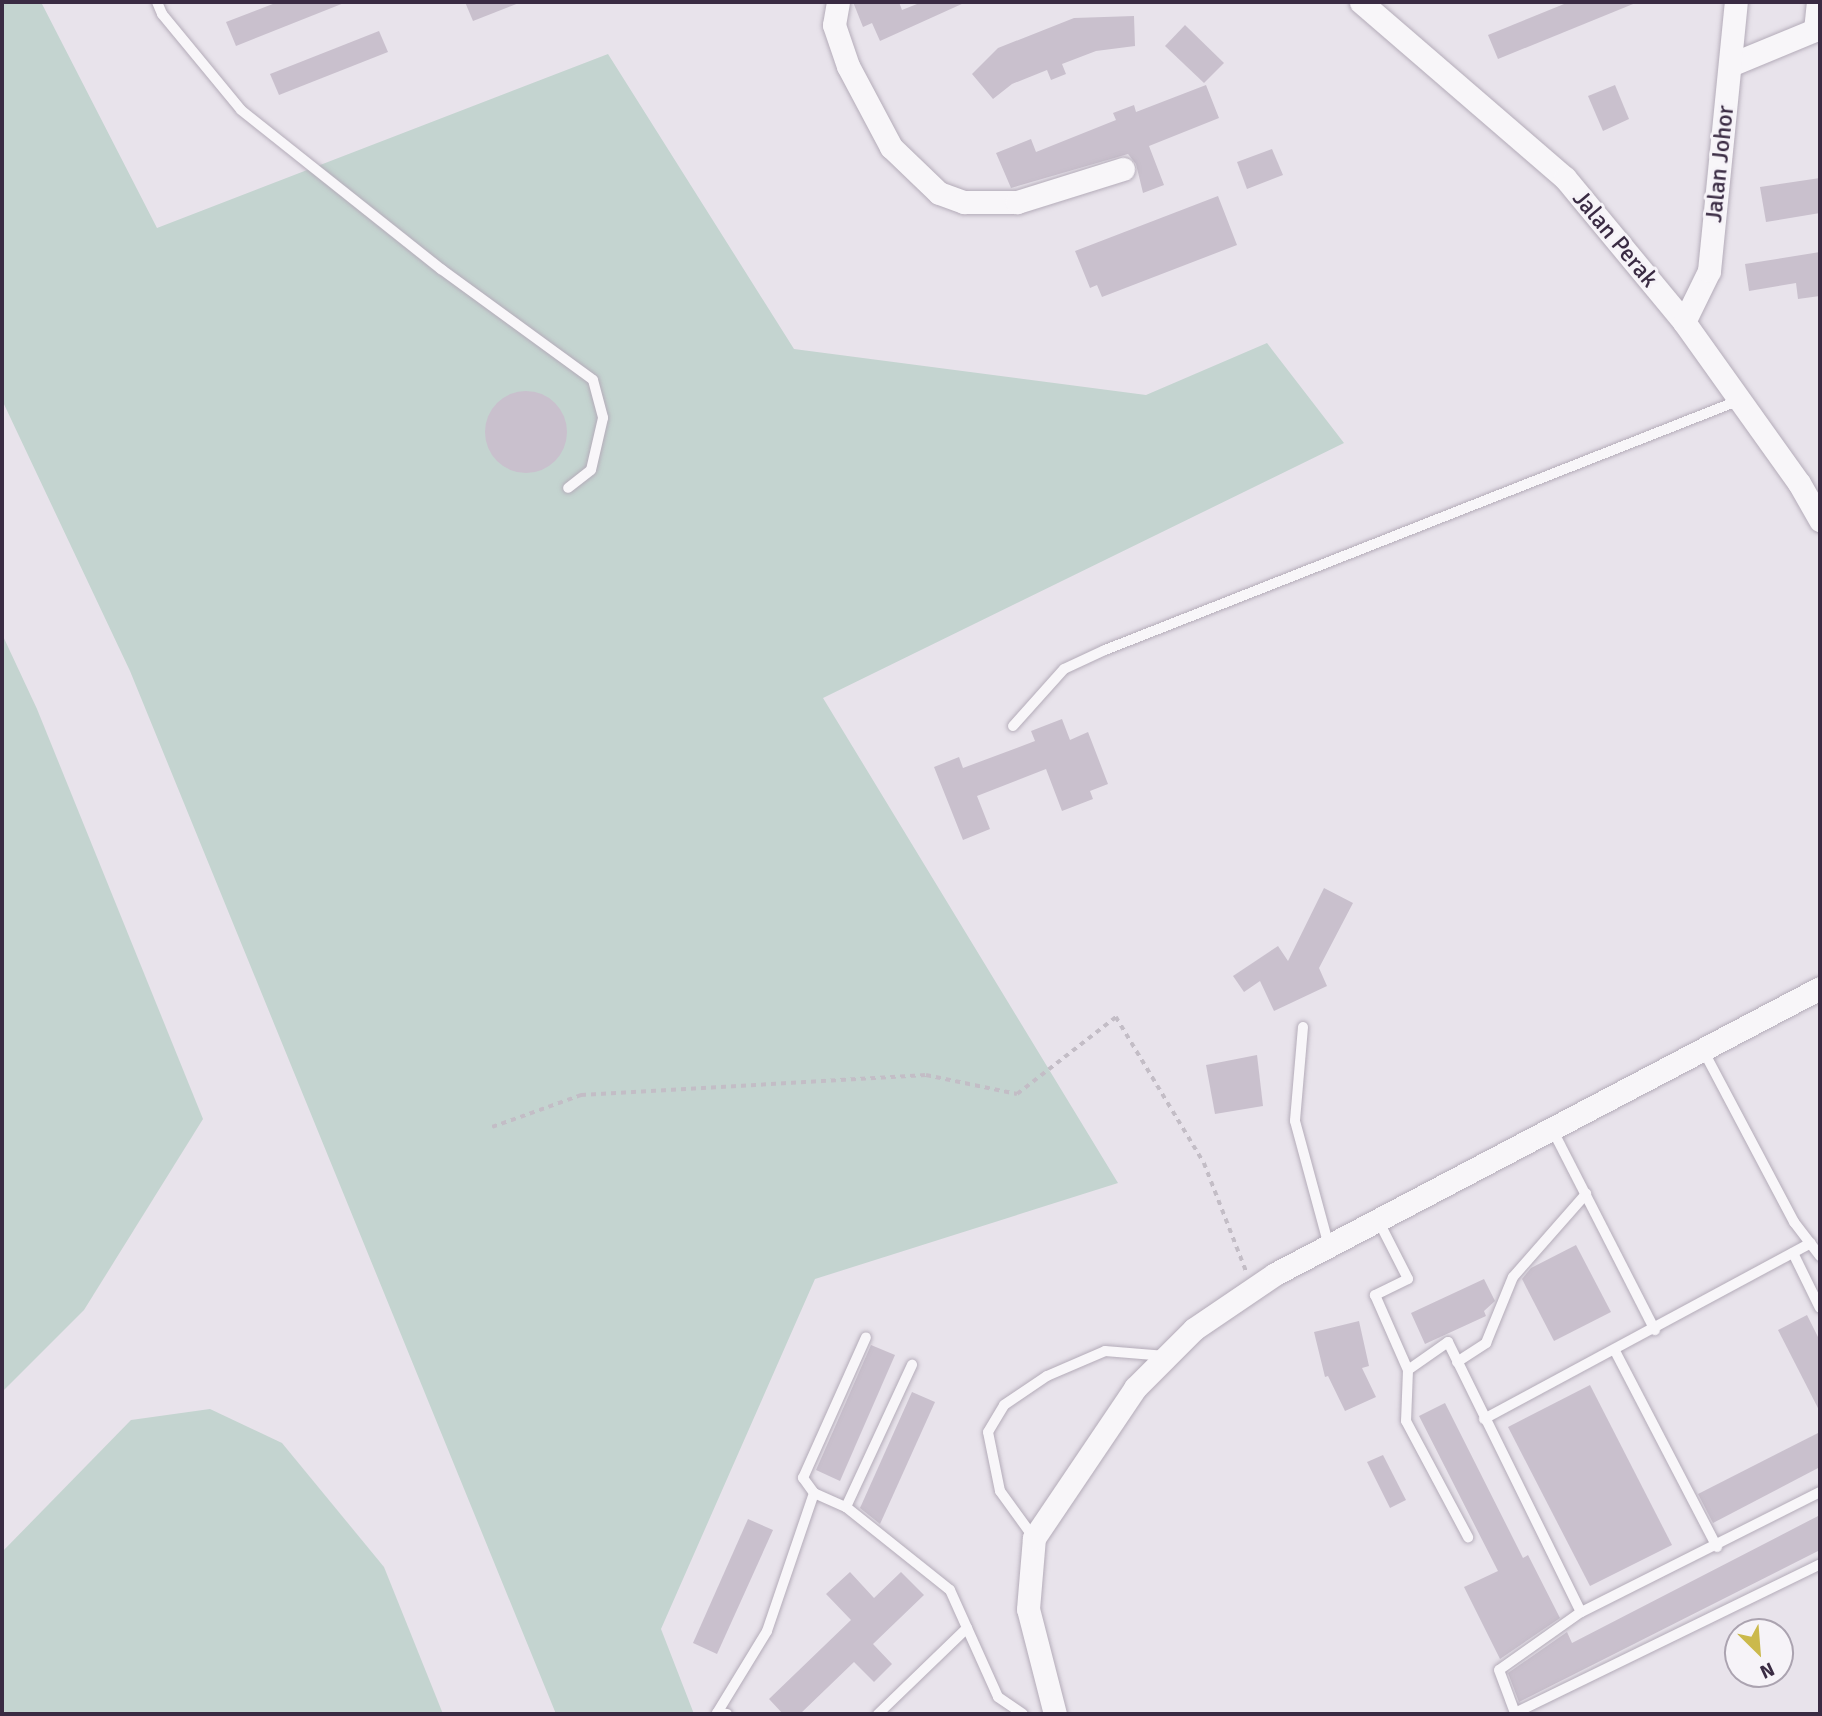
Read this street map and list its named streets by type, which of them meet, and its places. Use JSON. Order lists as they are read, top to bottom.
{
  "streets": {
    "street": ["Jalan Johor", "Jalan Perak"]
  },
  "crossings": [
    ["Jalan Johor", "Jalan Perak"]
  ],
  "north": "bottom right"
}
